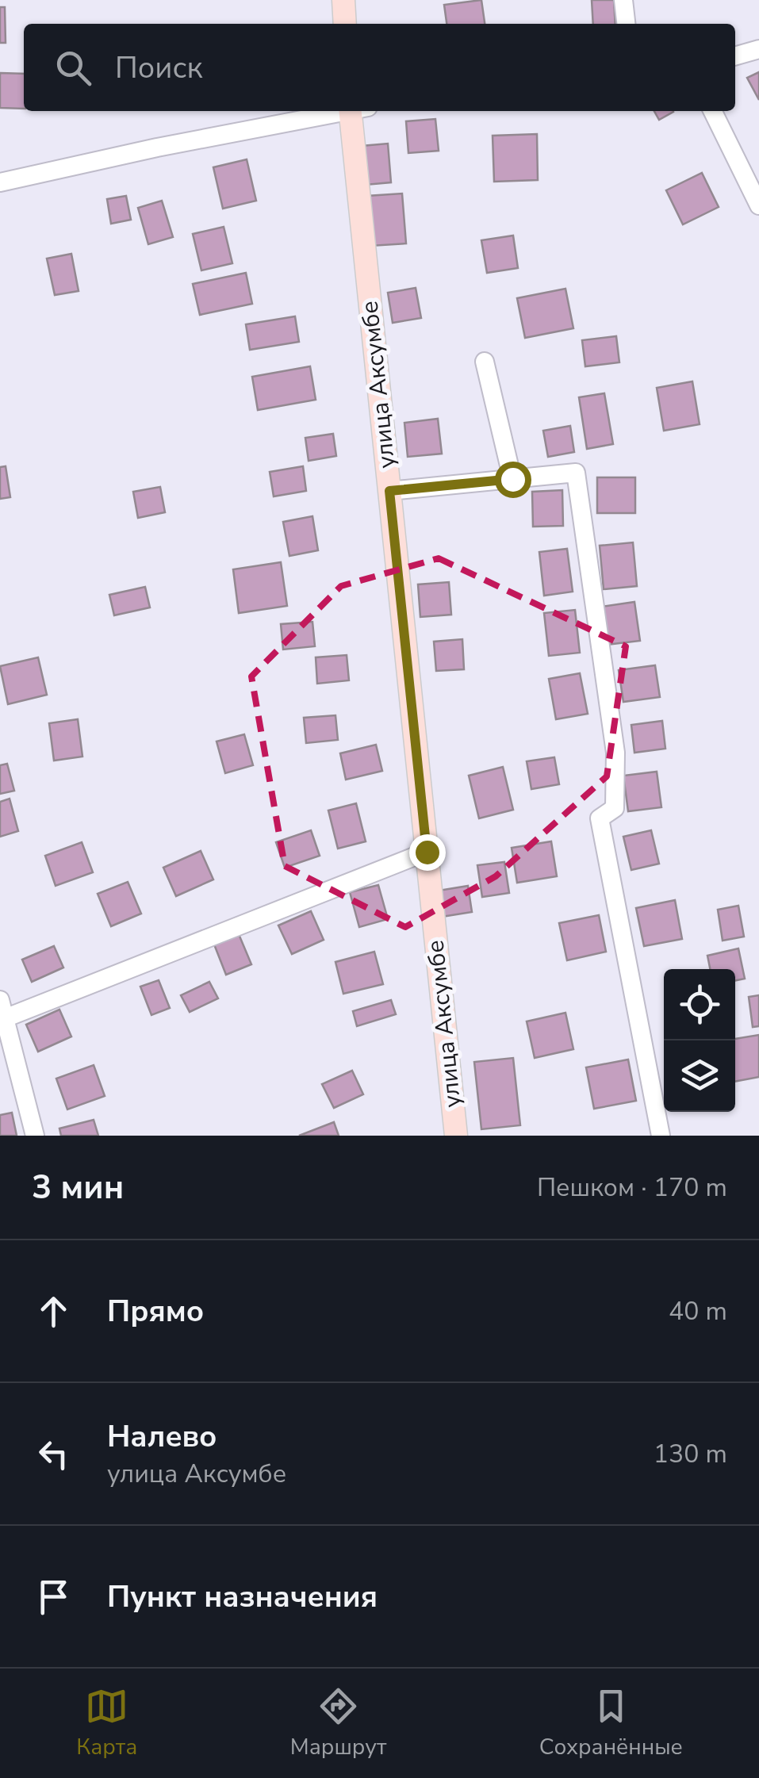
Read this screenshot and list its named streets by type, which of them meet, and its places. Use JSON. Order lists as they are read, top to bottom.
{
  "streets": {
    "main road": ["улица Аксумбе"]
  },
  "page": {
    "search": "Поиск",
    "heading": ["3 мин", "Пешком · 170 m"],
    "list": [
      ["Прямо", "40 m"],
      ["Налево", "улица Аксумбе", "130 m"],
      "Пункт назначения"
    ],
    "nav": ["Карта", "Маршрут", "Сохранённые"]
  }
}
